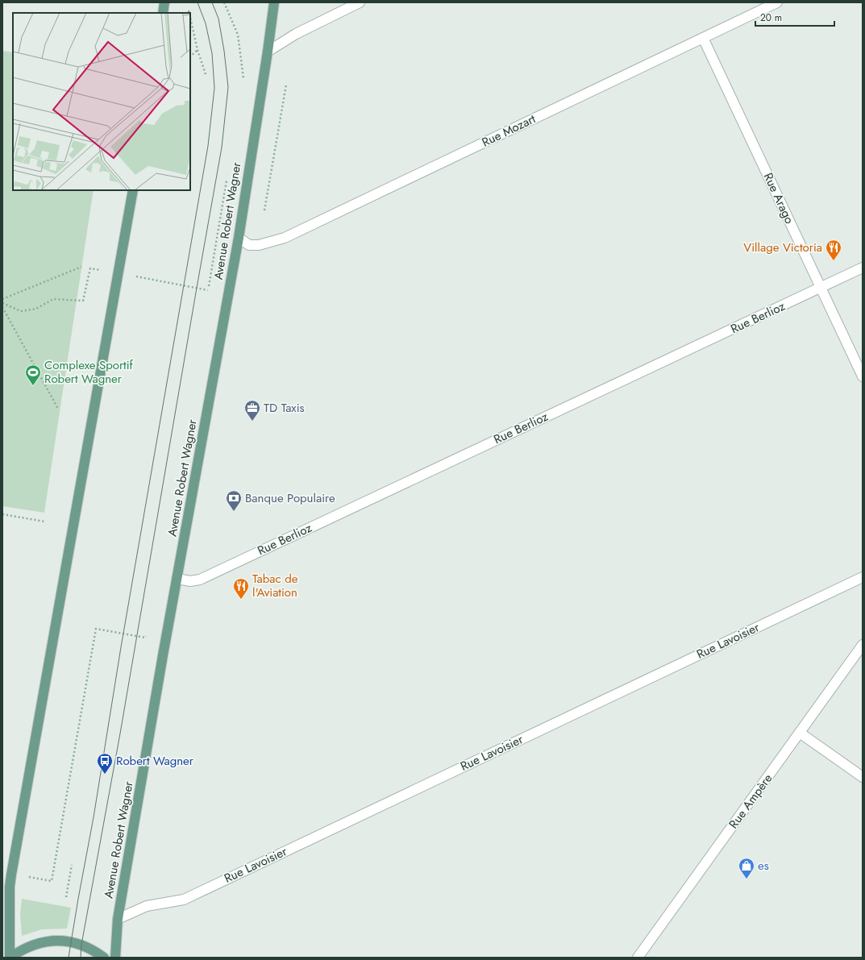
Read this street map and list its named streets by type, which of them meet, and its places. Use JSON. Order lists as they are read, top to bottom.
{
  "streets": {
    "main road": ["Avenue Robert Wagner"],
    "street": [
      "Rue Mozart",
      "Rue Arago",
      "Rue Berlioz",
      "Rue Lavoisier",
      "Rue Ampère"
    ]
  },
  "crossings": [
    ["Rue Mozart", "Rue Arago"],
    ["Rue Mozart", "Avenue Robert Wagner"],
    ["Rue Arago", "Rue Berlioz"],
    ["Avenue Robert Wagner", "Rue Berlioz"],
    ["Avenue Robert Wagner", "Rue Lavoisier"]
  ],
  "places": {
    "restaurant": ["Village Victoria", "Tabac de l'Aviation"],
    "sports": ["Complexe Sportif Robert Wagner"],
    "office": ["TD Taxis"],
    "bank": ["Banque Populaire"],
    "bus stop": ["Robert Wagner"],
    "shop": ["es"]
  },
  "scale_bar": "20 m"
}
